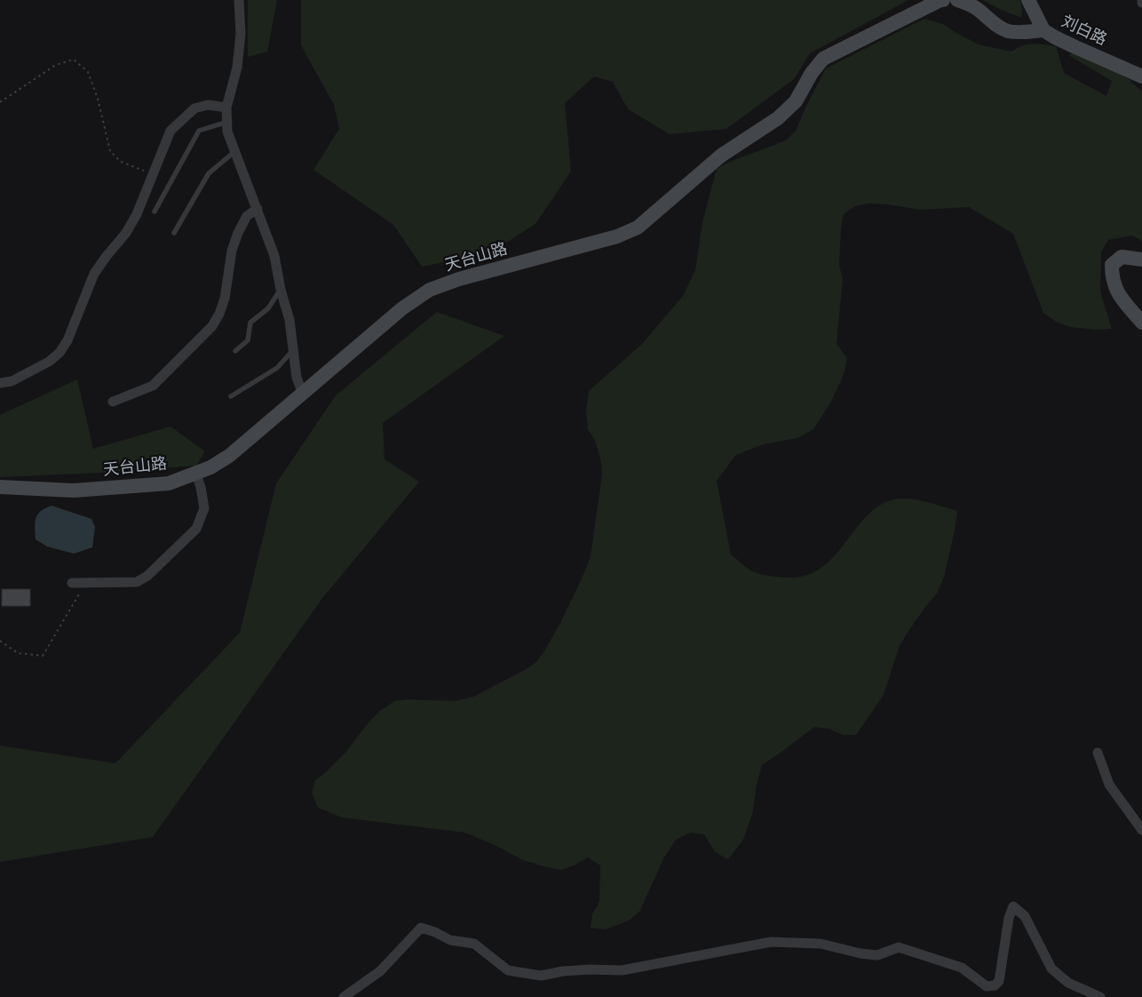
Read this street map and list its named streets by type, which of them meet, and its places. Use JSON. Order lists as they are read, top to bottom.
{
  "streets": {
    "street": ["刘白路", "天台山路"]
  }
}
